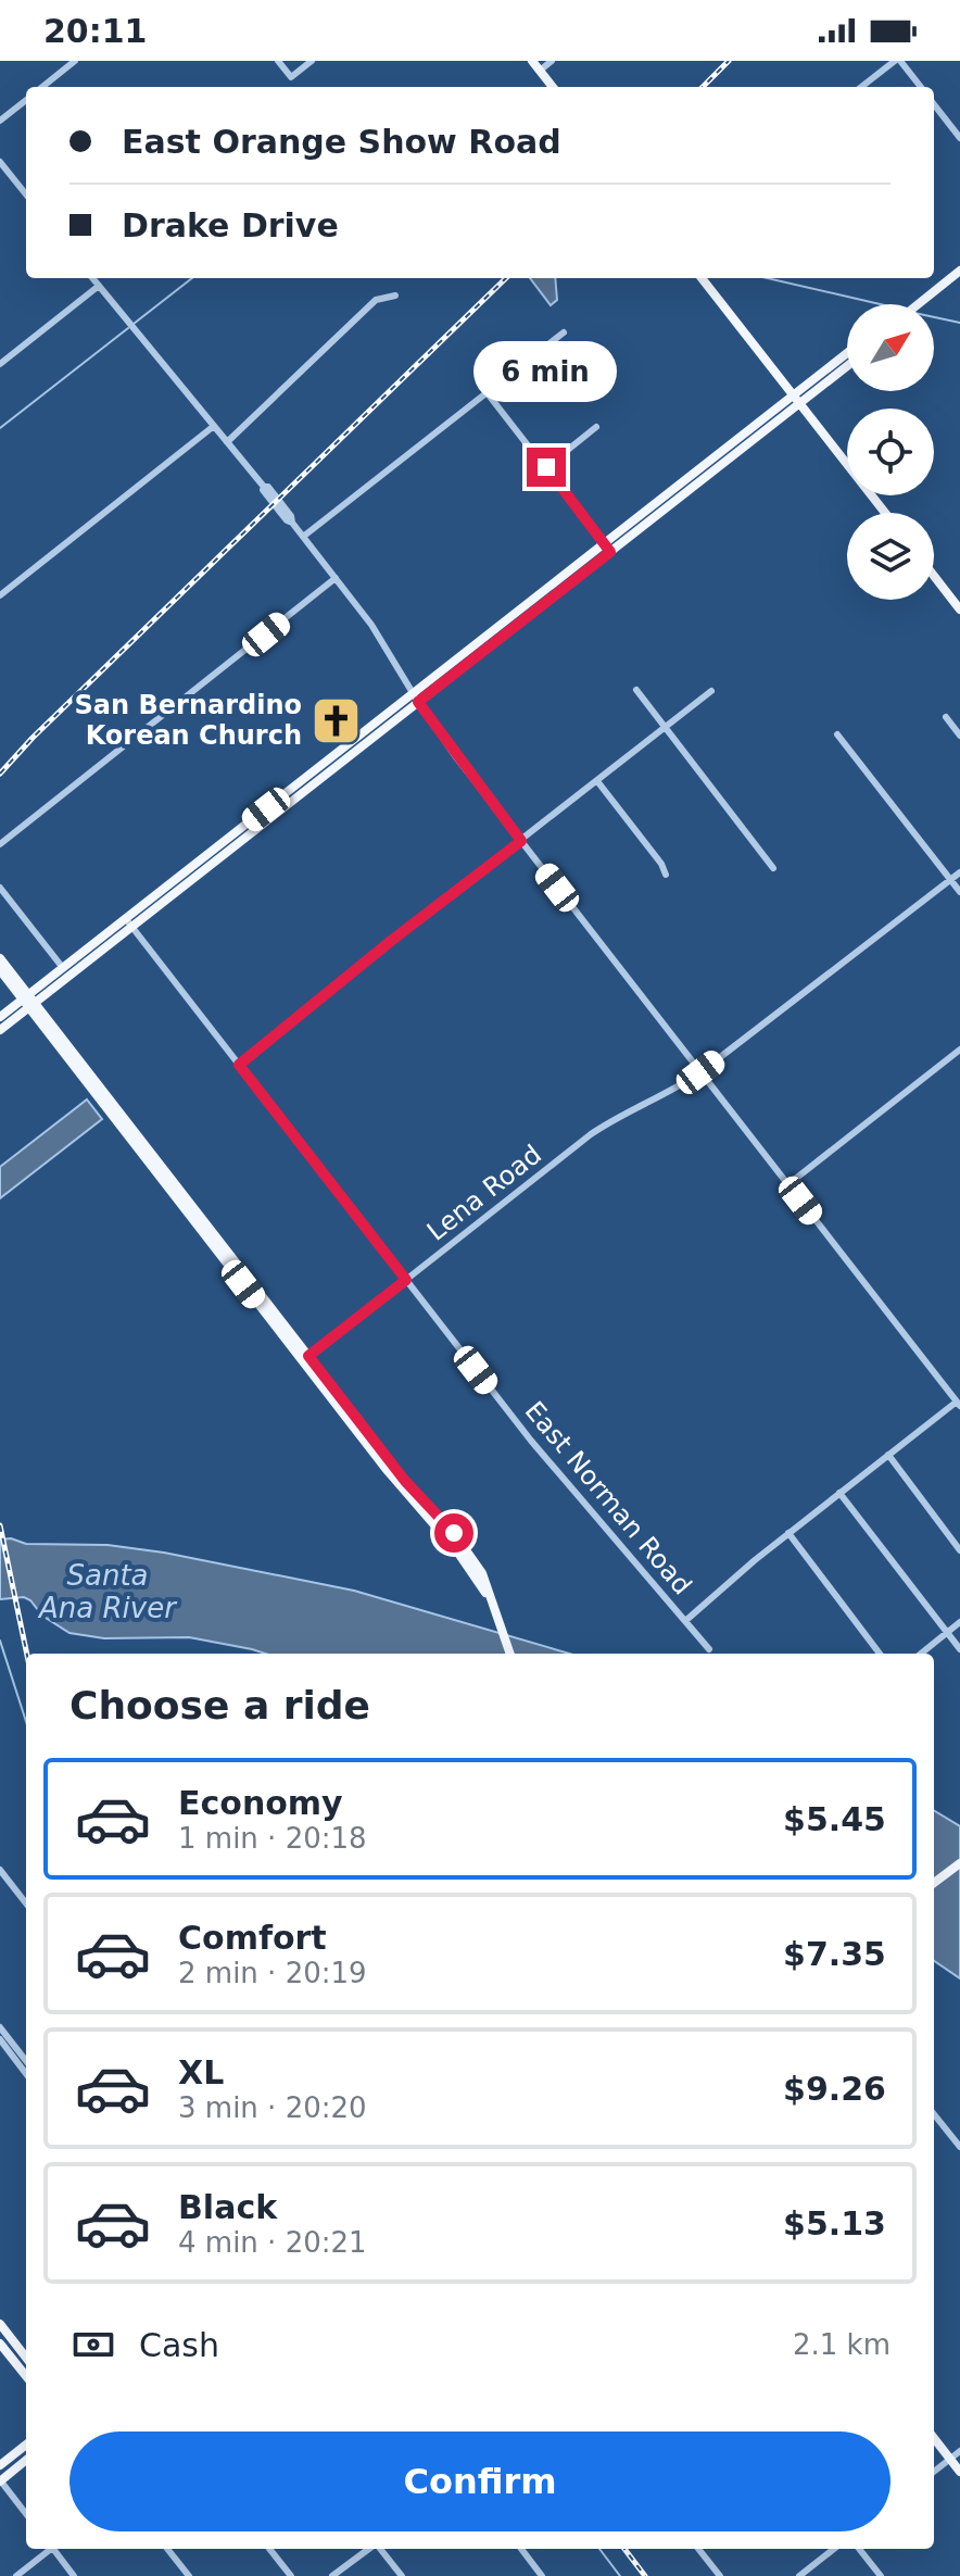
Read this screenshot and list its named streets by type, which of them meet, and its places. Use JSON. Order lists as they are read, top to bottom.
{
  "streets": {
    "street": ["Lena Road", "East Norman Road"]
  },
  "crossings": [
    ["Lena Road", "East Norman Road"]
  ],
  "water": ["Santa Ana River"],
  "places": {
    "church": ["San Bernardino Korean Church"]
  },
  "north": "top right",
  "page": {
    "status": "20:11",
    "banner": ["East Orange Show Road", "Drake Drive"],
    "bubble": "6 min",
    "heading": "Choose a ride",
    "list": [
      {
        "name": "Economy",
        "note": "1 min · 20:18",
        "value": "$5.45"
      },
      {
        "name": "Comfort",
        "note": "2 min · 20:19",
        "value": "$7.35"
      },
      {
        "name": "XL",
        "note": "3 min · 20:20",
        "value": "$9.26"
      },
      {
        "name": "Black",
        "note": "4 min · 20:21",
        "value": "$5.13"
      }
    ],
    "pay": ["Cash", "2.1 km"],
    "buttons": "Confirm"
  }
}
